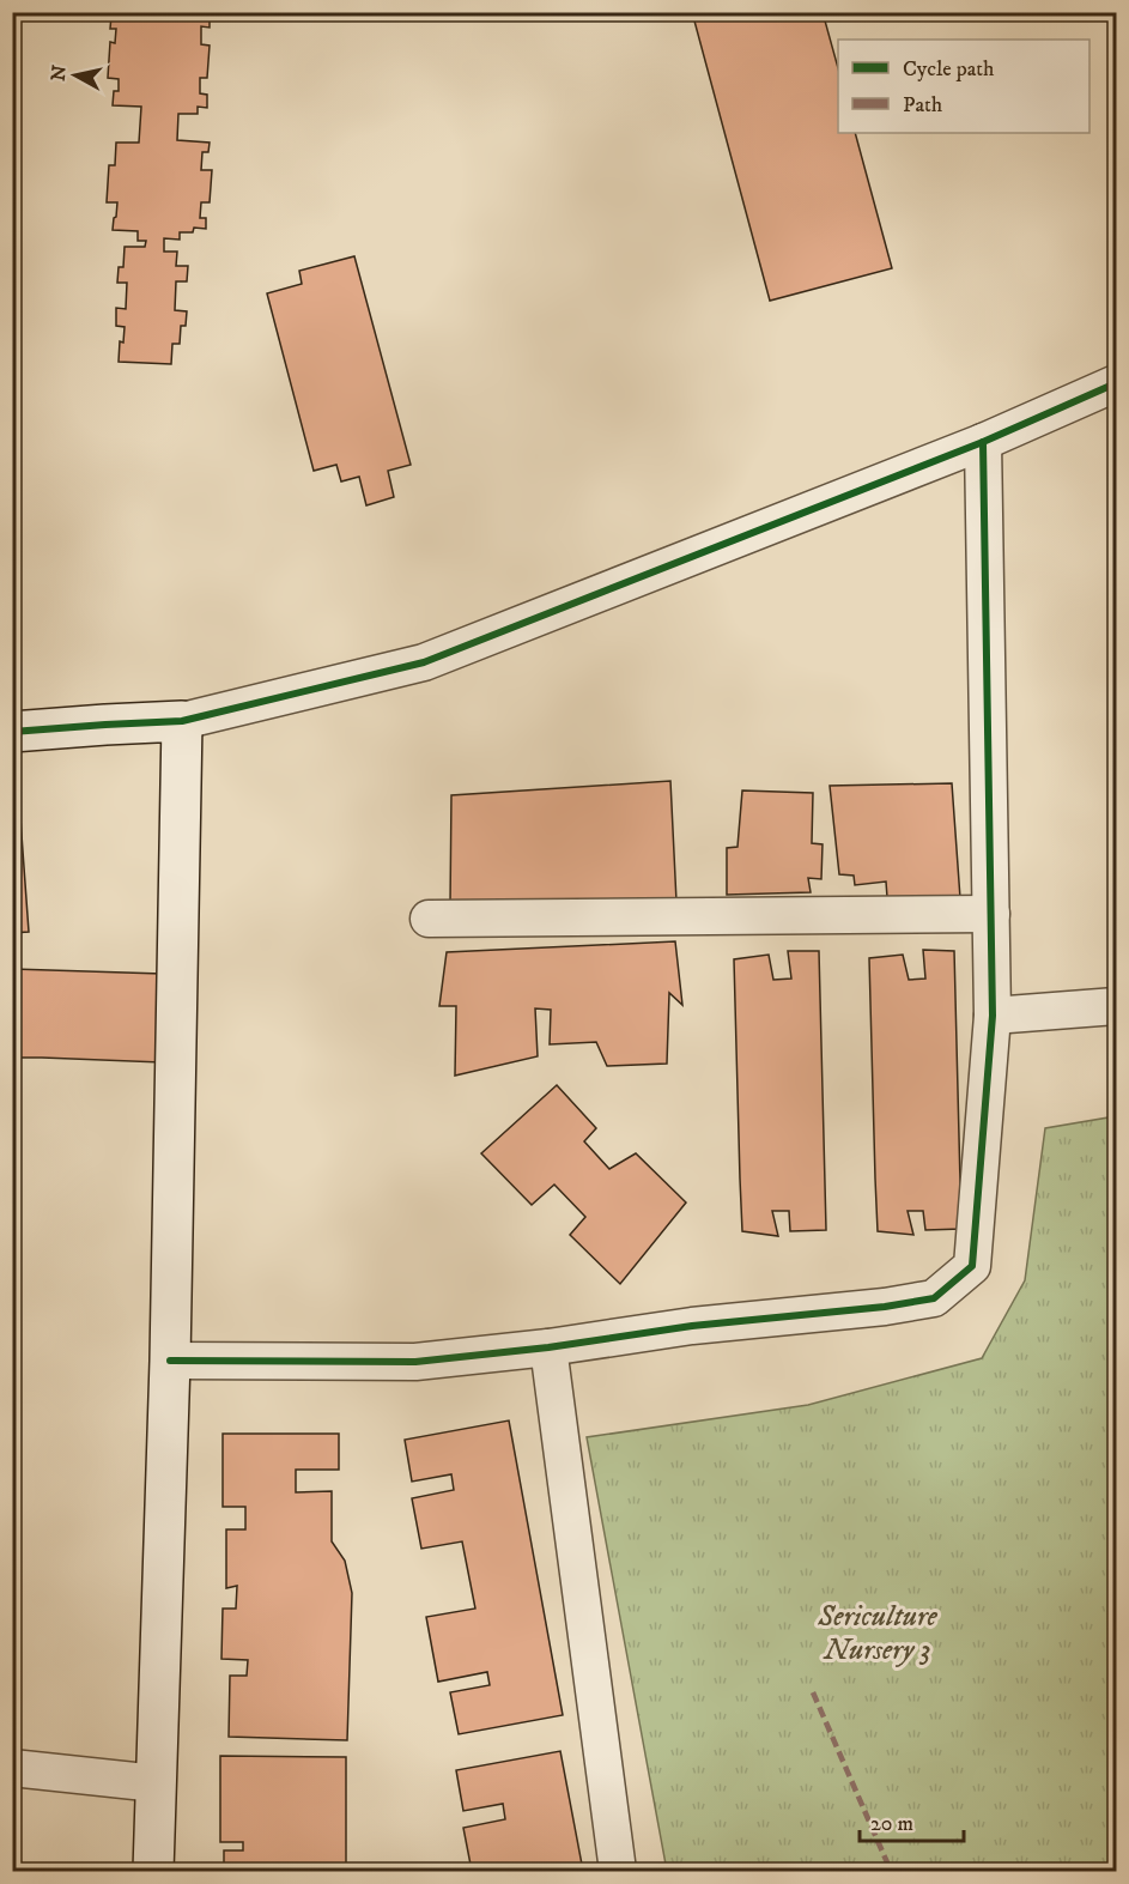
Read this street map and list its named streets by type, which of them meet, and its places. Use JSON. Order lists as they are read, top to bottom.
{
  "parks": ["Sericulture Nursery 3"],
  "legend": ["Cycle path", "Path"],
  "scale_bar": "20 m",
  "north": "left"
}
